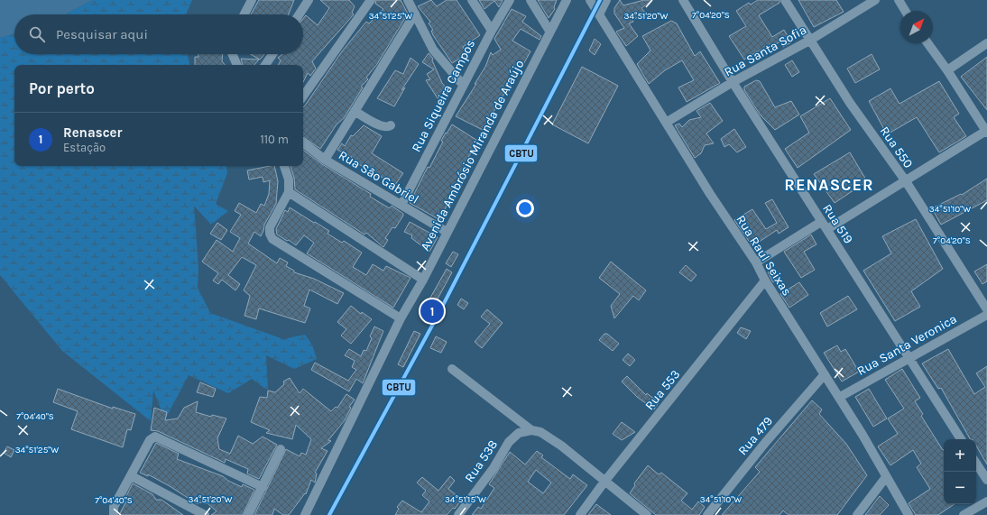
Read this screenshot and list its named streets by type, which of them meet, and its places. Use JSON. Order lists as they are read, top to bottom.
{
  "streets": {
    "street": [
      "Rua Santa Sofia",
      "Rua Siqueira Campos",
      "Rua 550",
      "Avenida Ambrósio Miranda de Araújo",
      "Rua São Gabriel",
      "Rua 519",
      "Rua Raul Seixas",
      "Rua Santa Veronica",
      "Rua 553",
      "Rua 479",
      "Rua 538"
    ]
  },
  "crossings": [
    ["Rua Santa Sofia", "Rua 550"],
    ["Rua Santa Sofia", "Rua 519"],
    ["Rua Santa Sofia", "Rua Raul Seixas"],
    ["Rua Siqueira Campos", "Rua São Gabriel"],
    ["Avenida Ambrósio Miranda de Araújo", "Rua São Gabriel"],
    ["Rua 519", "Rua Santa Veronica"],
    ["Rua Raul Seixas", "Rua Santa Veronica"],
    ["Rua Raul Seixas", "Rua 553"],
    ["Rua Raul Seixas", "Rua 479"]
  ],
  "districts": ["RENASCER"],
  "lines": ["transit line CBTU"],
  "north": "top right",
  "page": {
    "search": "Pesquisar aqui",
    "heading": "Por perto",
    "list": [
      {
        "mark": "1",
        "name": "Renascer",
        "note": "Estação",
        "value": "110 m"
      }
    ],
    "pins": "1",
    "map_buttons": ["+", "−"]
  },
  "coordinates": [
    "7°04'20\"S",
    "34°51'25\"W",
    "34°51'20\"W",
    "34°51'10\"W",
    "7°04'40\"S",
    "34°51'15\"W"
  ]
}
